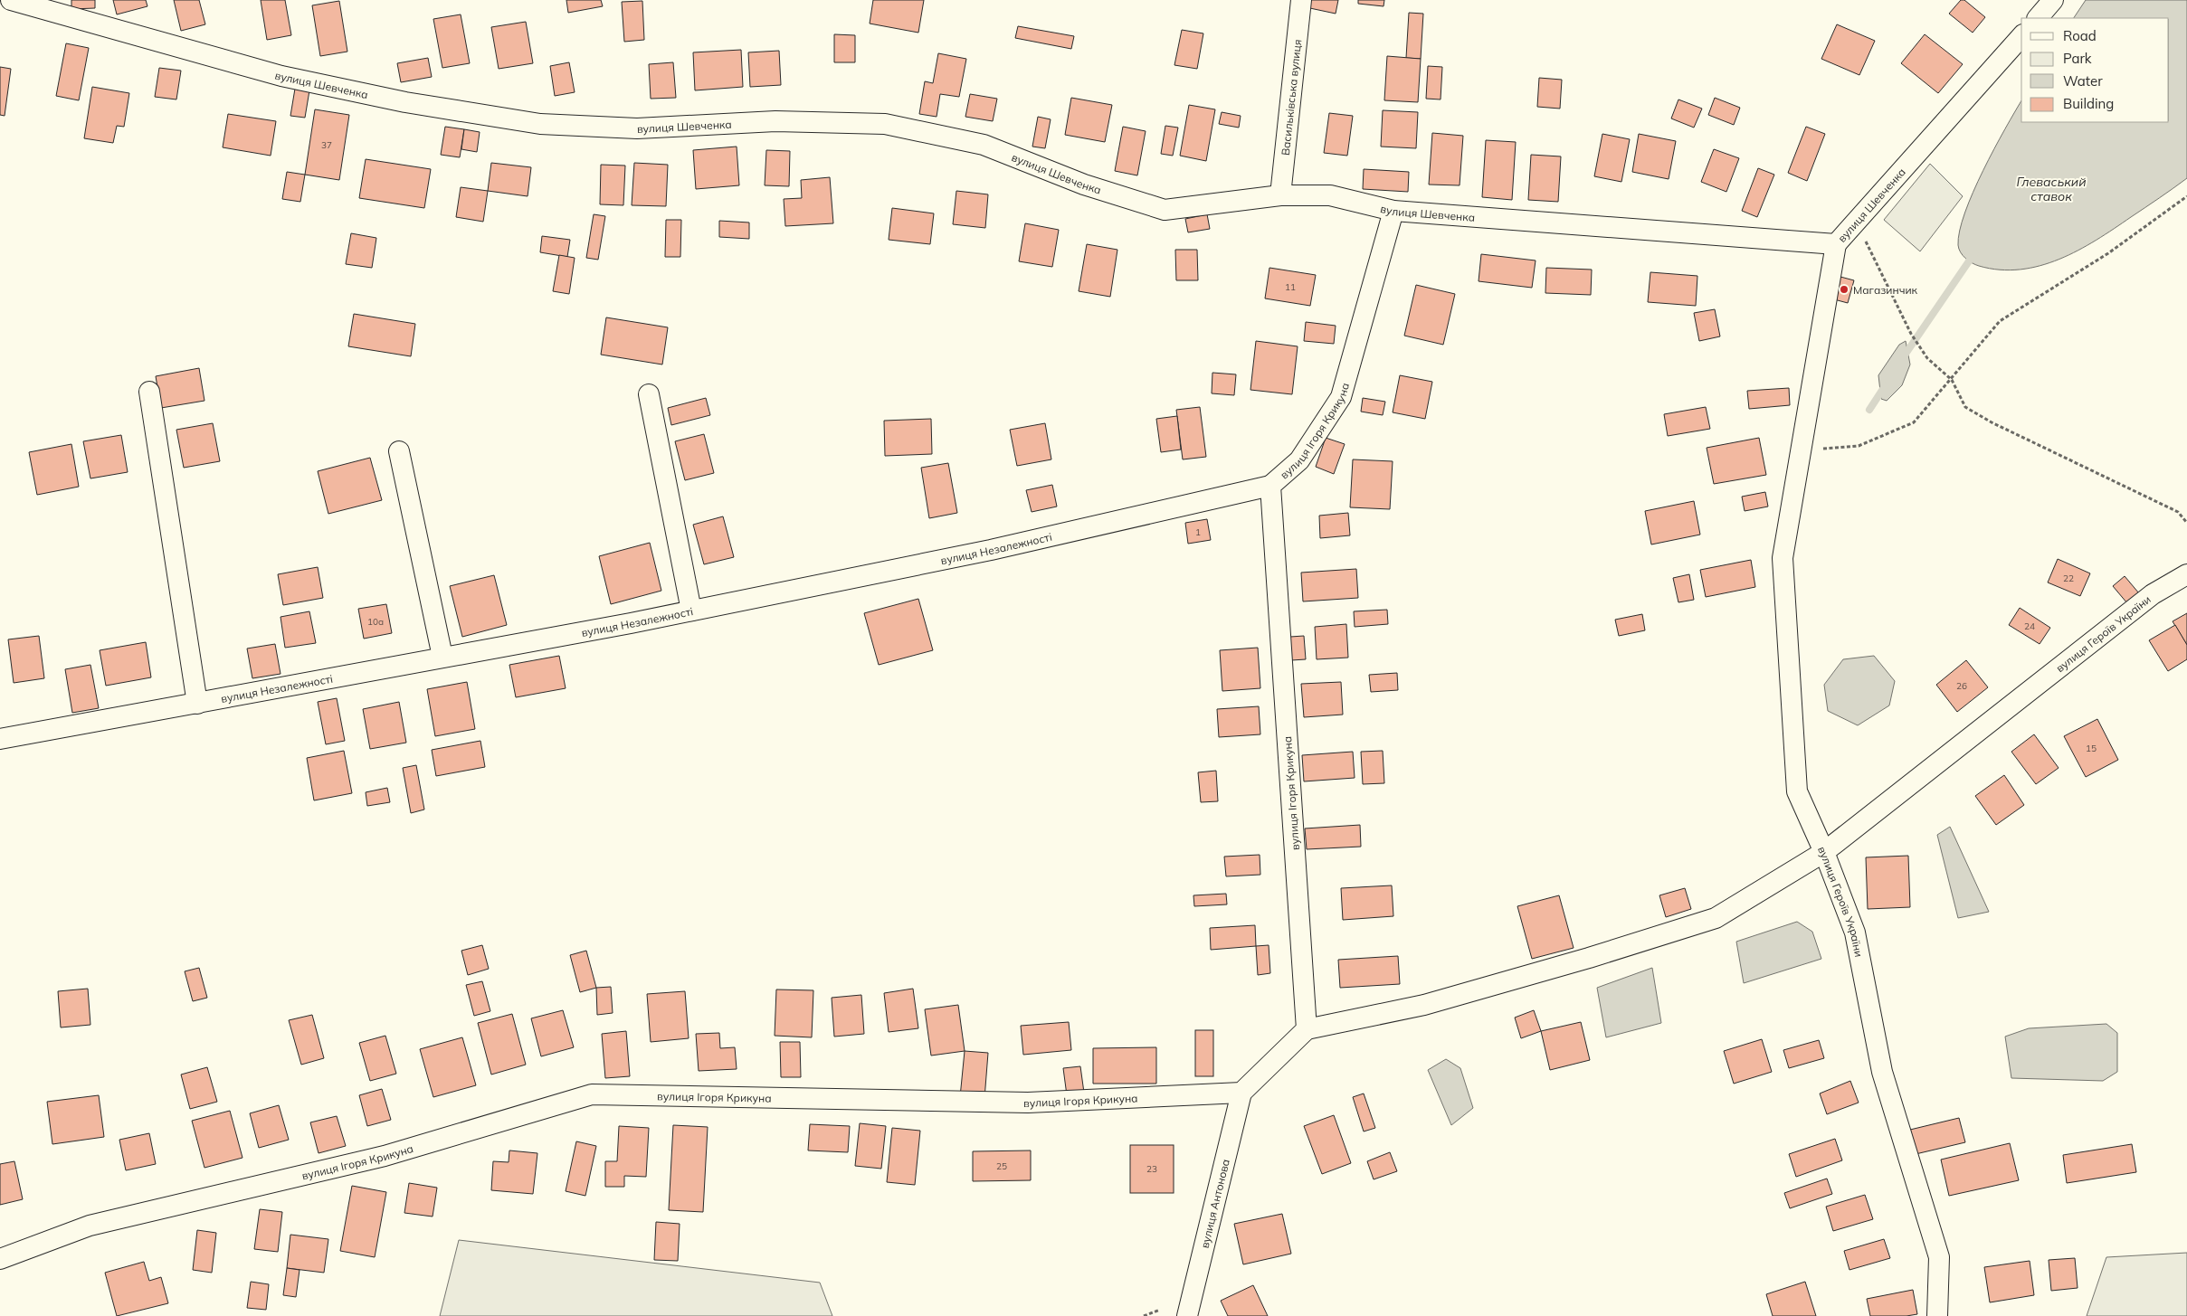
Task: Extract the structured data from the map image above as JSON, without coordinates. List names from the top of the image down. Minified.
{"streets":{"street":["вулиця Шевченка","Васильківська вулиця","вулиця Ігоря Крикуна","вулиця Незалежності","вулиця Героїв України","вулиця Антонова"]},"crossings":[["вулиця Шевченка","Васильківська вулиця"],["вулиця Шевченка","вулиця Ігоря Крикуна"],["вулиця Ігоря Крикуна","вулиця Незалежності"],["вулиця Ігоря Крикуна","вулиця Антонова"]],"water":["Глеваський ставок"],"places":["Магазинчик"],"house_numbers":["37","11","1","22","10а","24","26","15","25","23"],"legend":["Road","Park","Water","Building"]}
